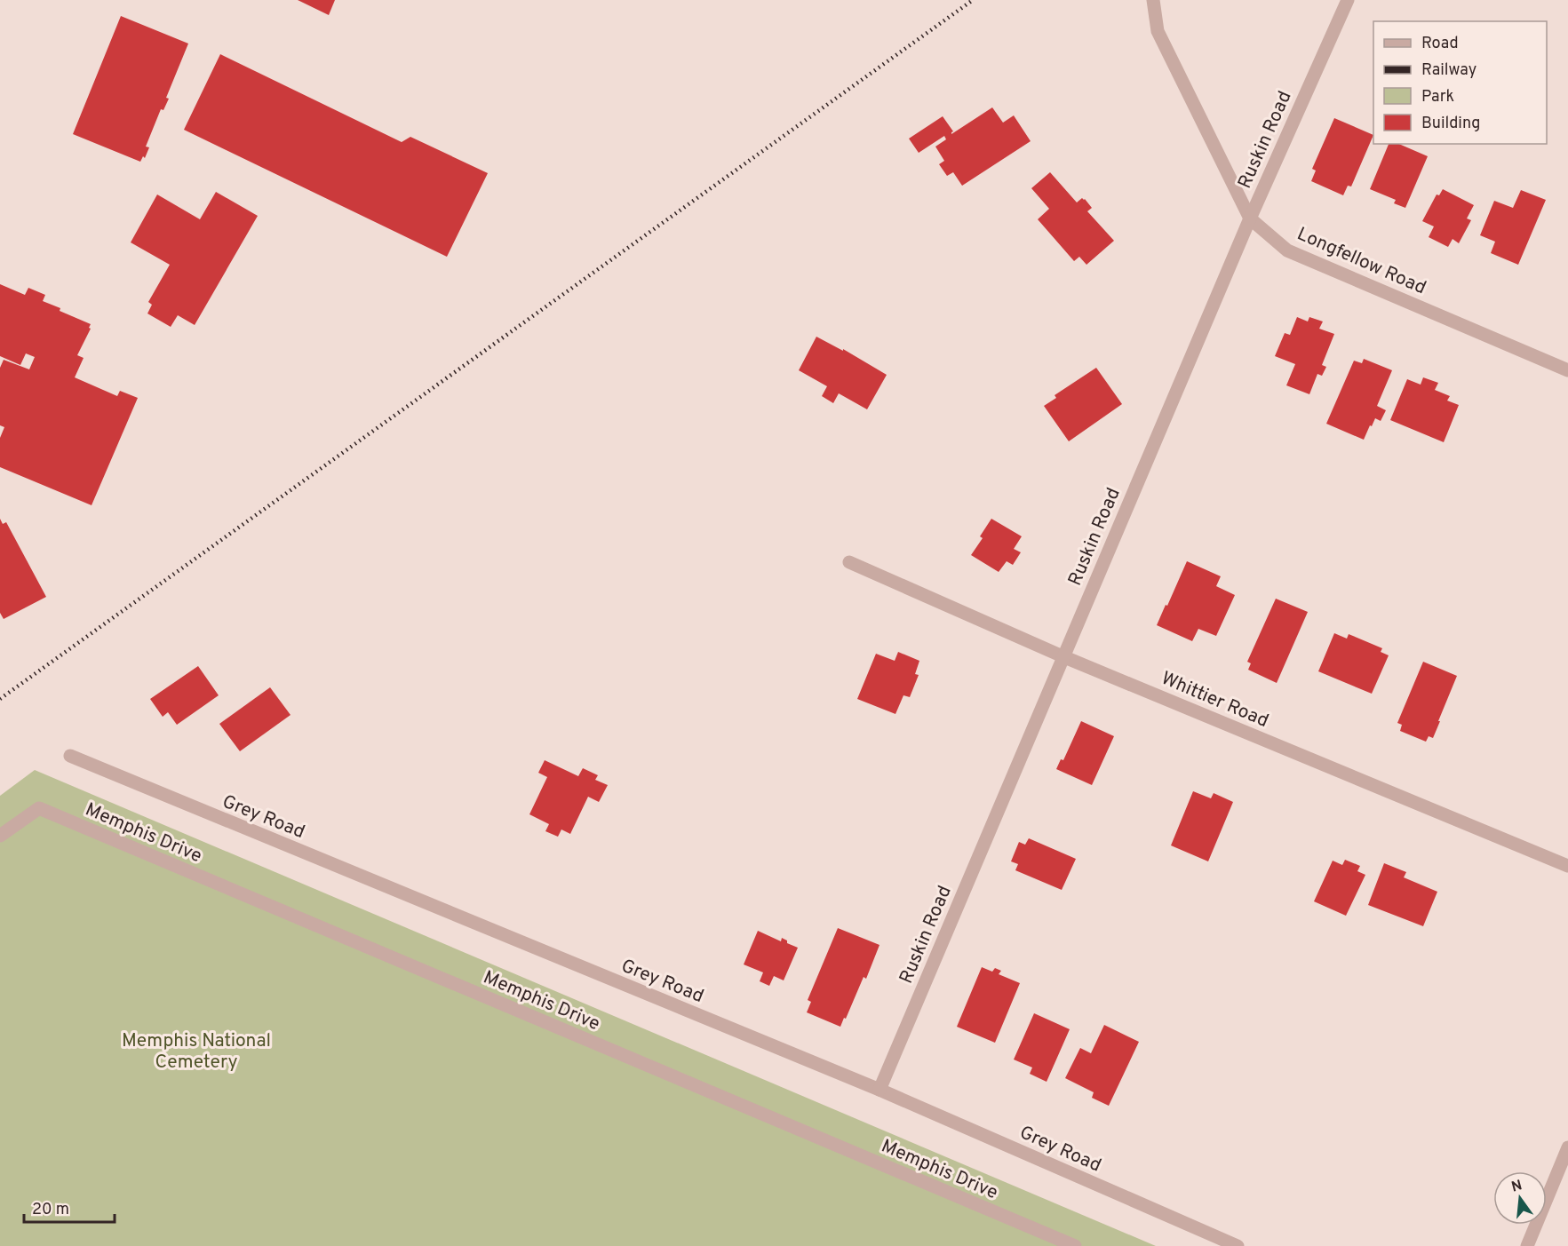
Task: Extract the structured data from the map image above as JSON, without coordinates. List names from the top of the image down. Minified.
{"streets":{"street":["Ruskin Road","Longfellow Road","Whittier Road","Grey Road","Memphis Drive"]},"crossings":[["Ruskin Road","Longfellow Road"],["Ruskin Road","Whittier Road"],["Ruskin Road","Grey Road"]],"parks":["Memphis National Cemetery"],"legend":["Road","Railway","Park","Building"],"scale_bar":"20 m","north":"top"}
